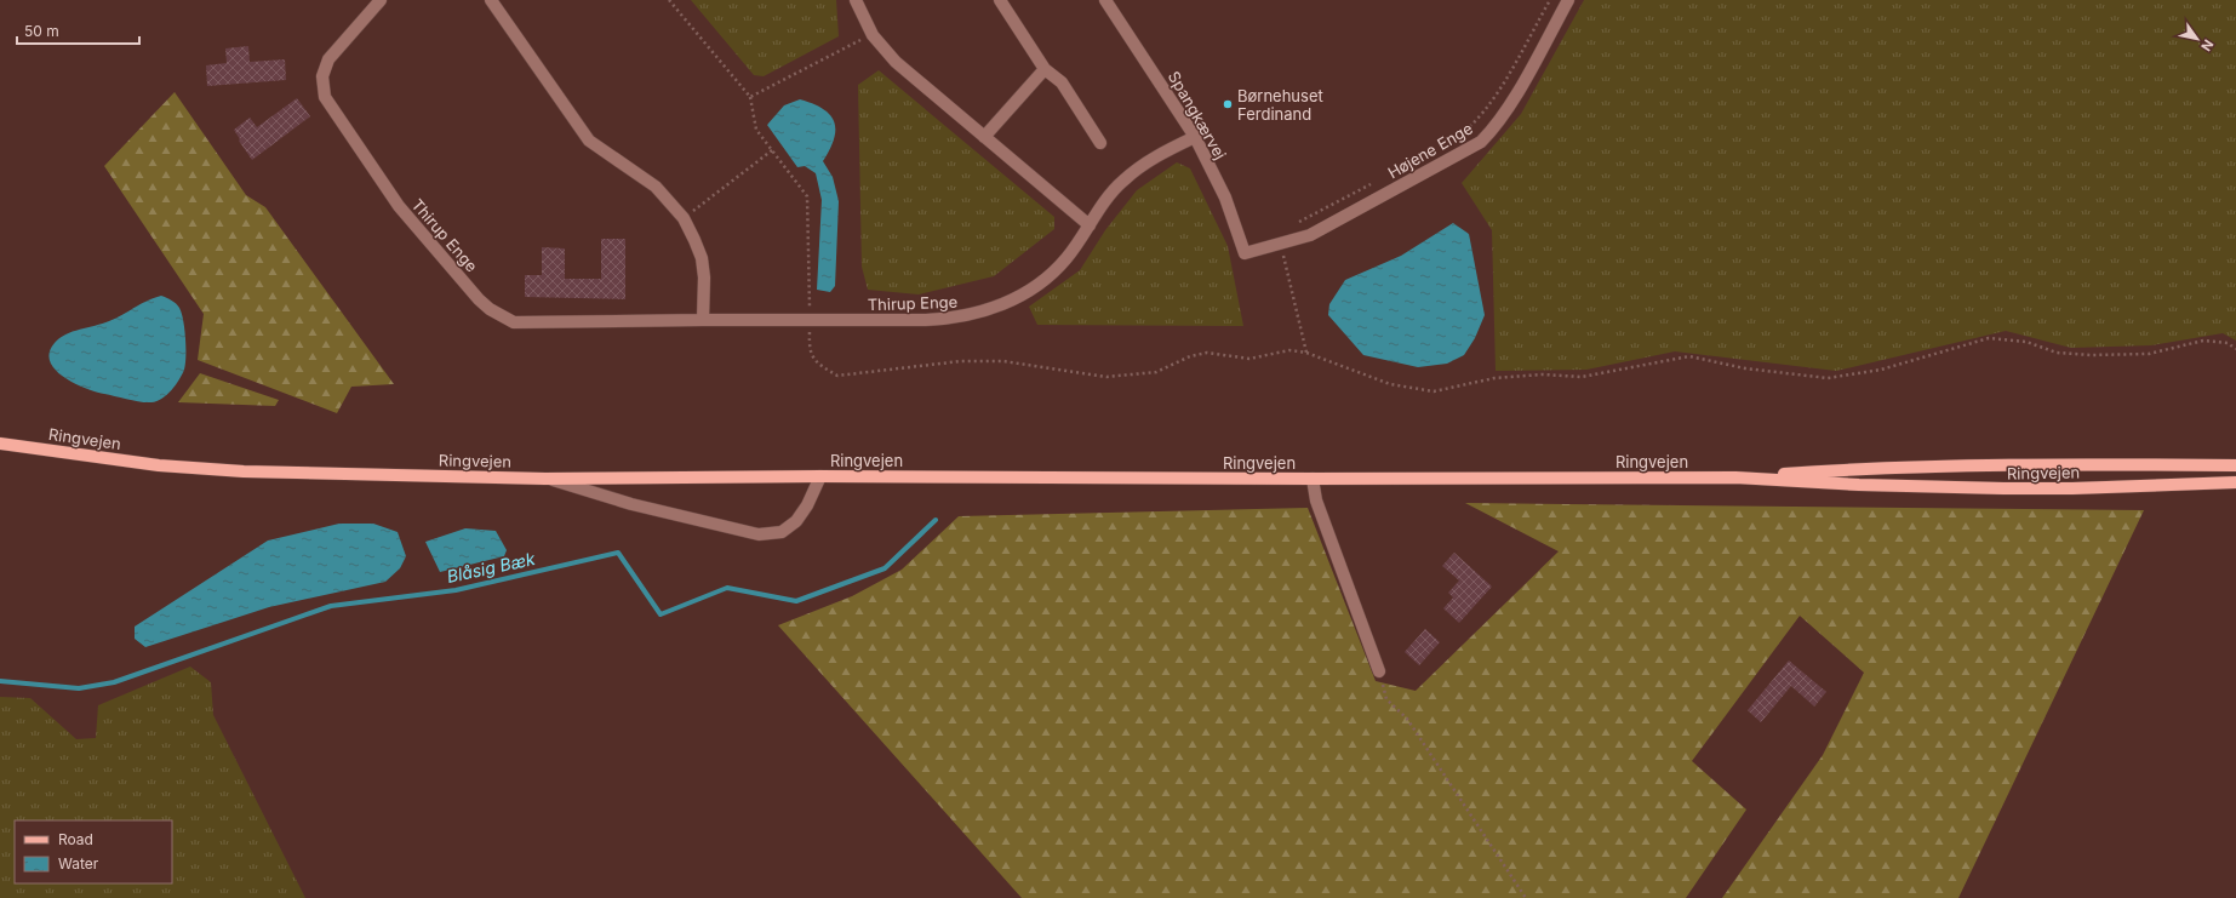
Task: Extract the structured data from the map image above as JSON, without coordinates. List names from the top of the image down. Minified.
{"streets":{"main road":["Ringvejen"],"street":["Spangkærvej","Højene Enge","Thirup Enge"]},"crossings":[["Spangkærvej","Højene Enge"],["Spangkærvej","Thirup Enge"]],"water":["Blåsig Bæk"],"places":["Børnehuset Ferdinand"],"legend":["Road","Water"],"scale_bar":"50 m","north":"bottom right"}
